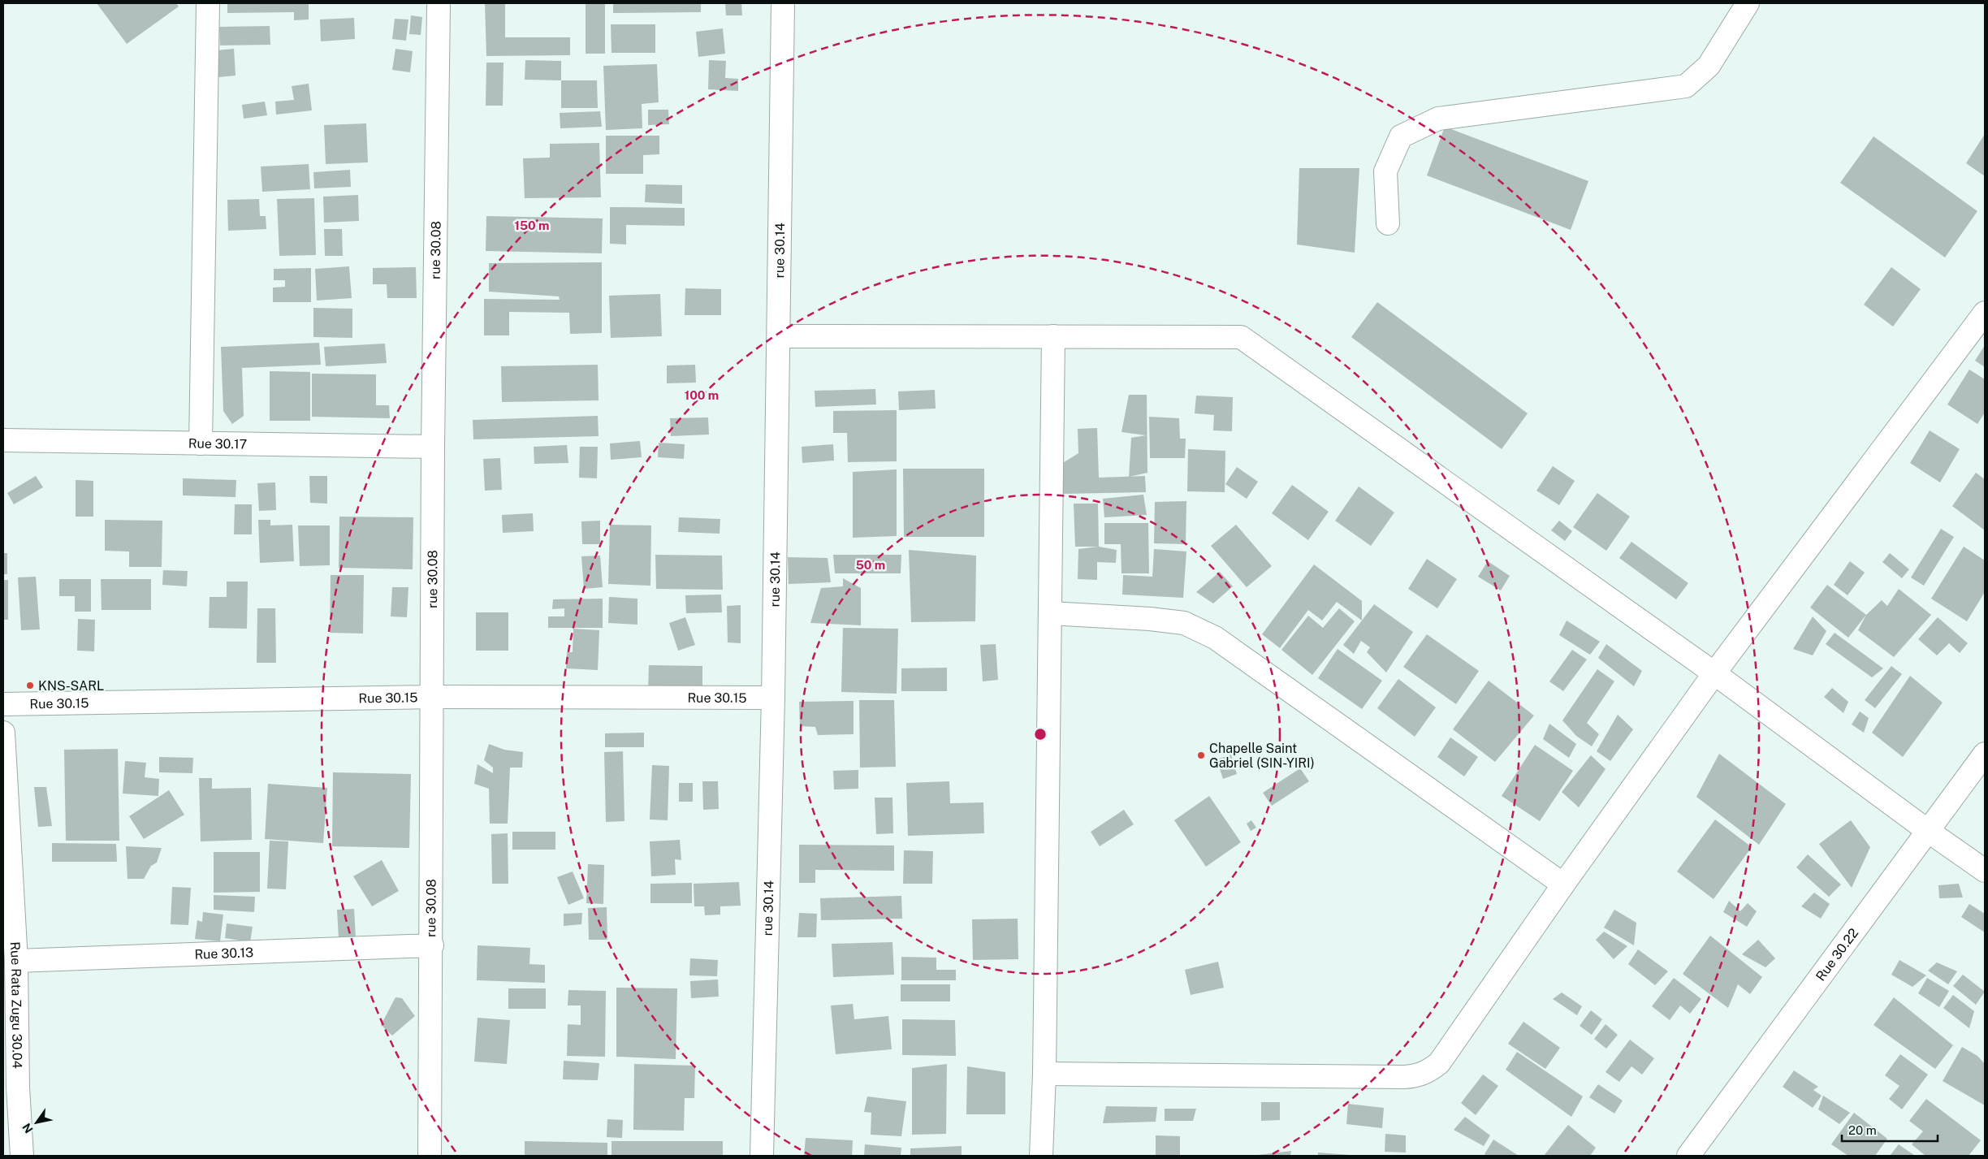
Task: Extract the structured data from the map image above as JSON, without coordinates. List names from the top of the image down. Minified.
{"streets":{"street":["rue 30.08","rue 30.14","Rue 30.17","Rue 30.15","Rue 30.13","Rue 30.22","Rue Rata Zugu 30.04"]},"crossings":[["rue 30.08","Rue 30.17"],["rue 30.08","Rue 30.15"],["rue 30.08","Rue 30.13"],["rue 30.14","Rue 30.15"],["Rue 30.13","Rue Rata Zugu 30.04"]],"places":["KNS-SARL","Chapelle Saint Gabriel (SIN-YIRI)"],"scale_bar":"20 m","north":"bottom left","rings":["150 m","100 m","50 m"]}
